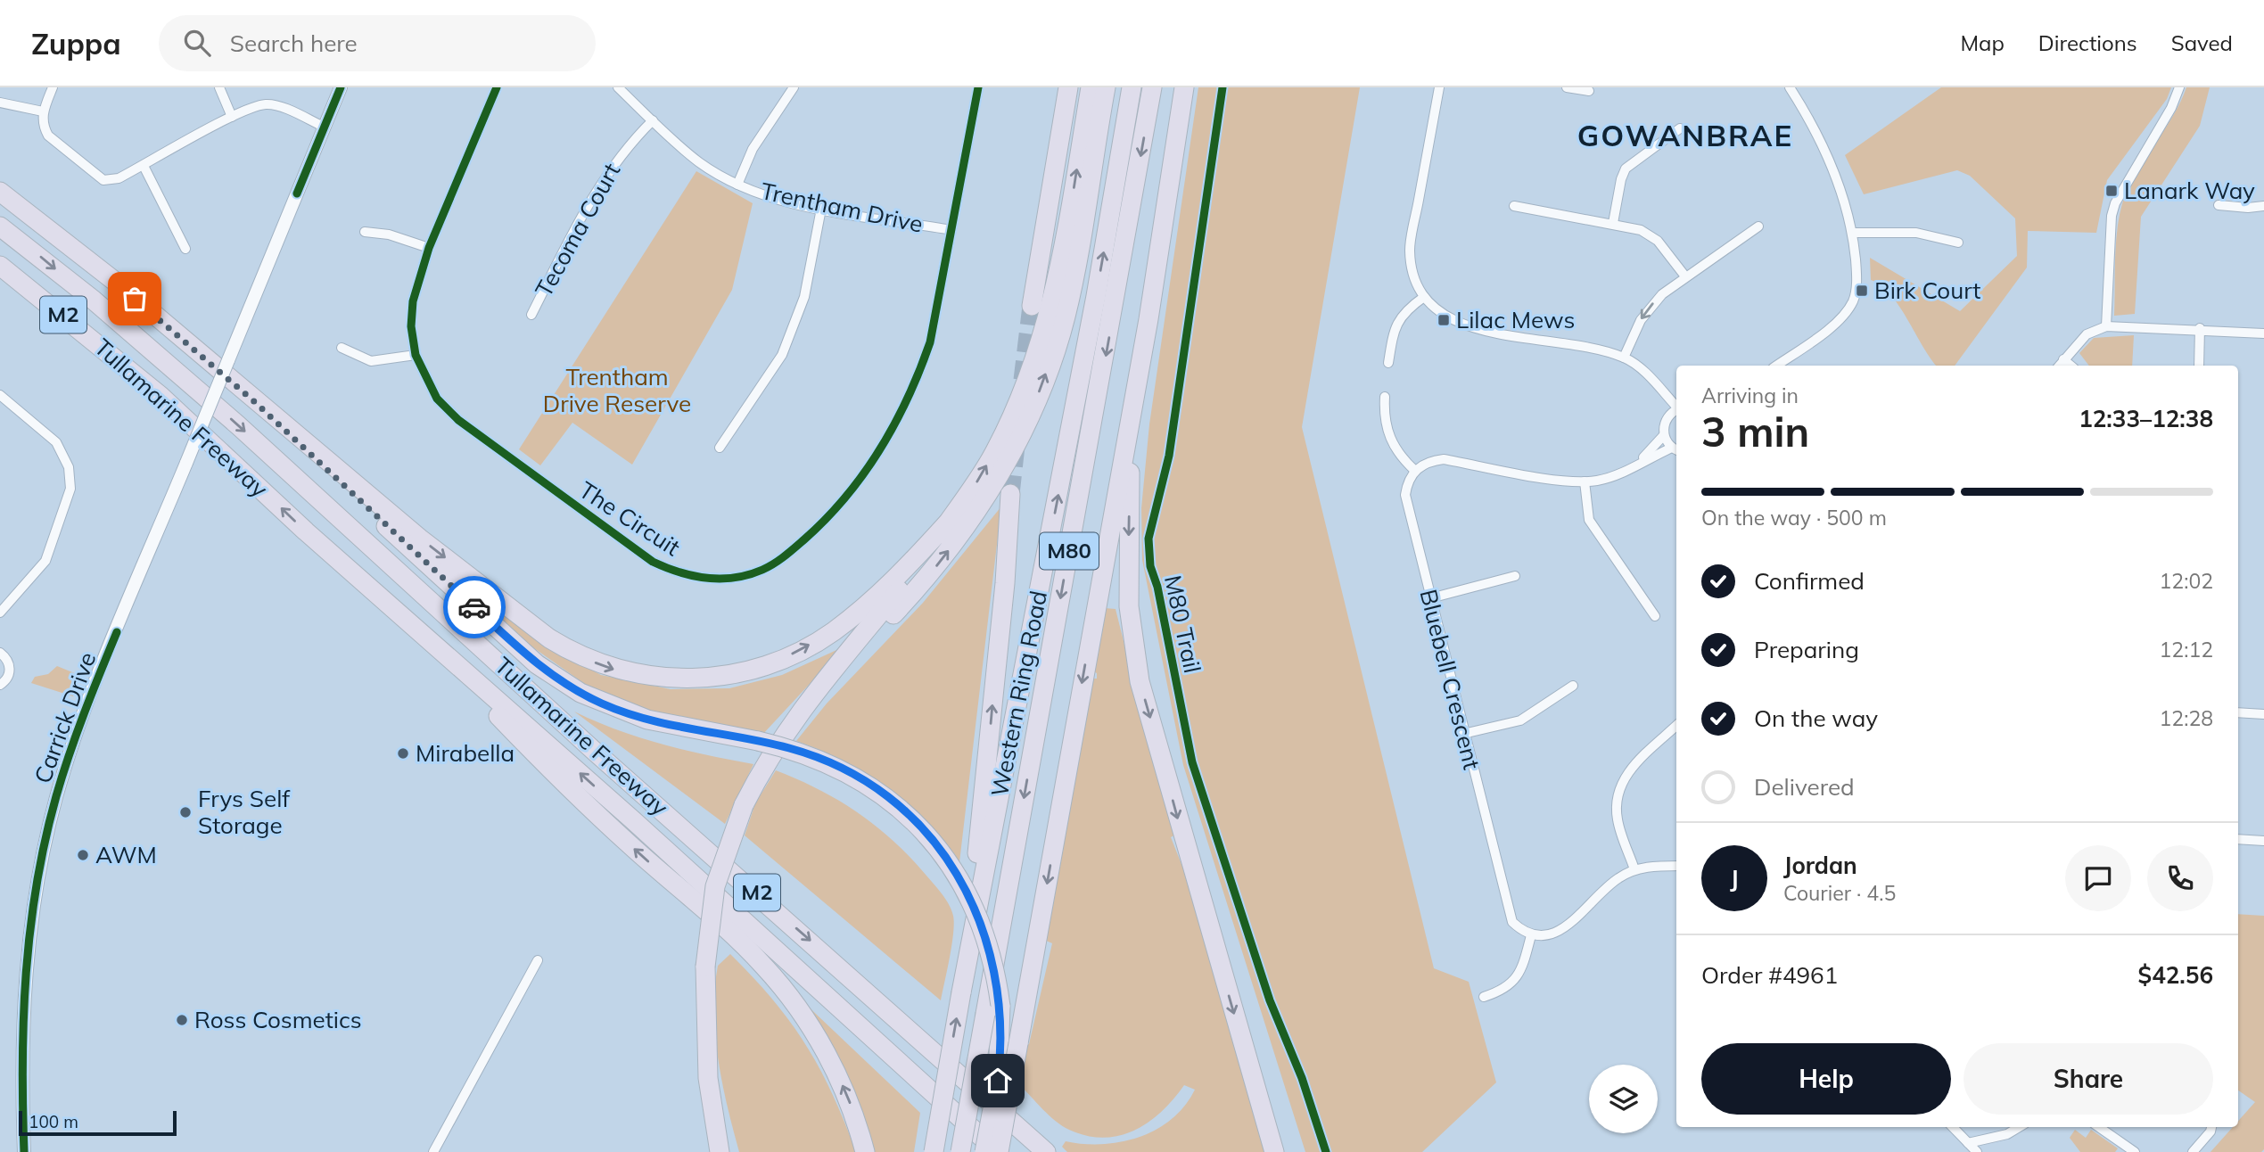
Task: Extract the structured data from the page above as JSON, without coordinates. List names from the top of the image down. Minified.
{"streets":{"highway":["M2","Tullamarine Freeway","M80","Western Ring Road"],"street":["Trentham Drive","Tecoma Court","The Circuit","Bluebell Crescent","Carrick Drive"],"cycle path":["M80 Trail"]},"crossings":[["Trentham Drive","Tecoma Court"],["Trentham Drive","The Circuit"]],"districts":["GOWANBRAE"],"parks":["Trentham Drive Reserve"],"places":{"transit":["Lanark Way","Birk Court","Lilac Mews"],"other":["Mirabella","Frys Self Storage","AWM","Ross Cosmetics"]},"scale_bar":"100 m","page":{"header":"Zuppa","search":"Search here","nav":["Map","Directions","Saved"],"heading":["3 min","Arriving in","12:33–12:38"],"panel":["Jordan","Courier · 4.5","Order #4961","$42.56"],"bar":"On the way · 500 m","list":[["Confirmed","12:02"],["Preparing","12:12"],["On the way","12:28"],"Delivered"],"round":"J","buttons":["Help","Share"],"scale":"100 m"}}
